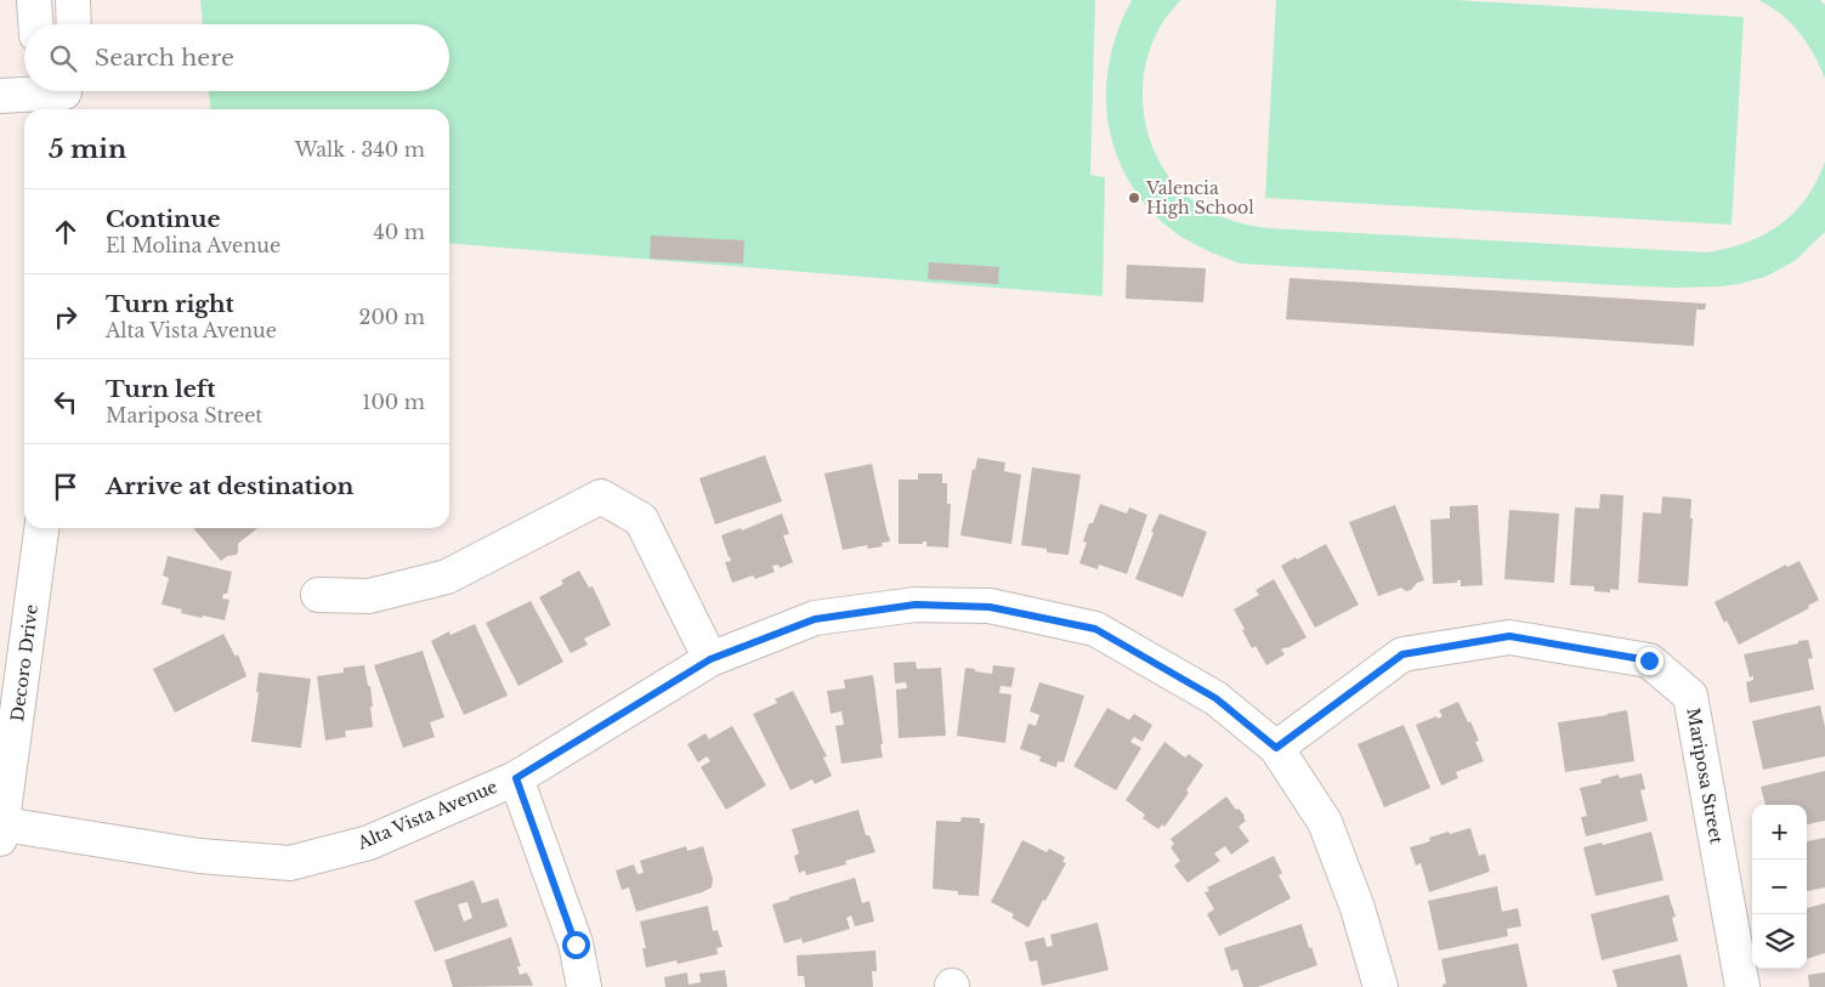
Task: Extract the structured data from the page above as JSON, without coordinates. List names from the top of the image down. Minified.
{"streets":{"street":["Decoro Drive","Mariposa Street","Alta Vista Avenue"]},"crossings":[["Decoro Drive","Alta Vista Avenue"],["Mariposa Street","Alta Vista Avenue"]],"places":["Valencia High School"],"page":{"search":"Search here","heading":["5 min","Walk · 340 m"],"list":[["Continue","El Molina Avenue","40 m"],["Turn right","Alta Vista Avenue","200 m"],["Turn left","Mariposa Street","100 m"],"Arrive at destination"],"map_buttons":["+","−"]}}
